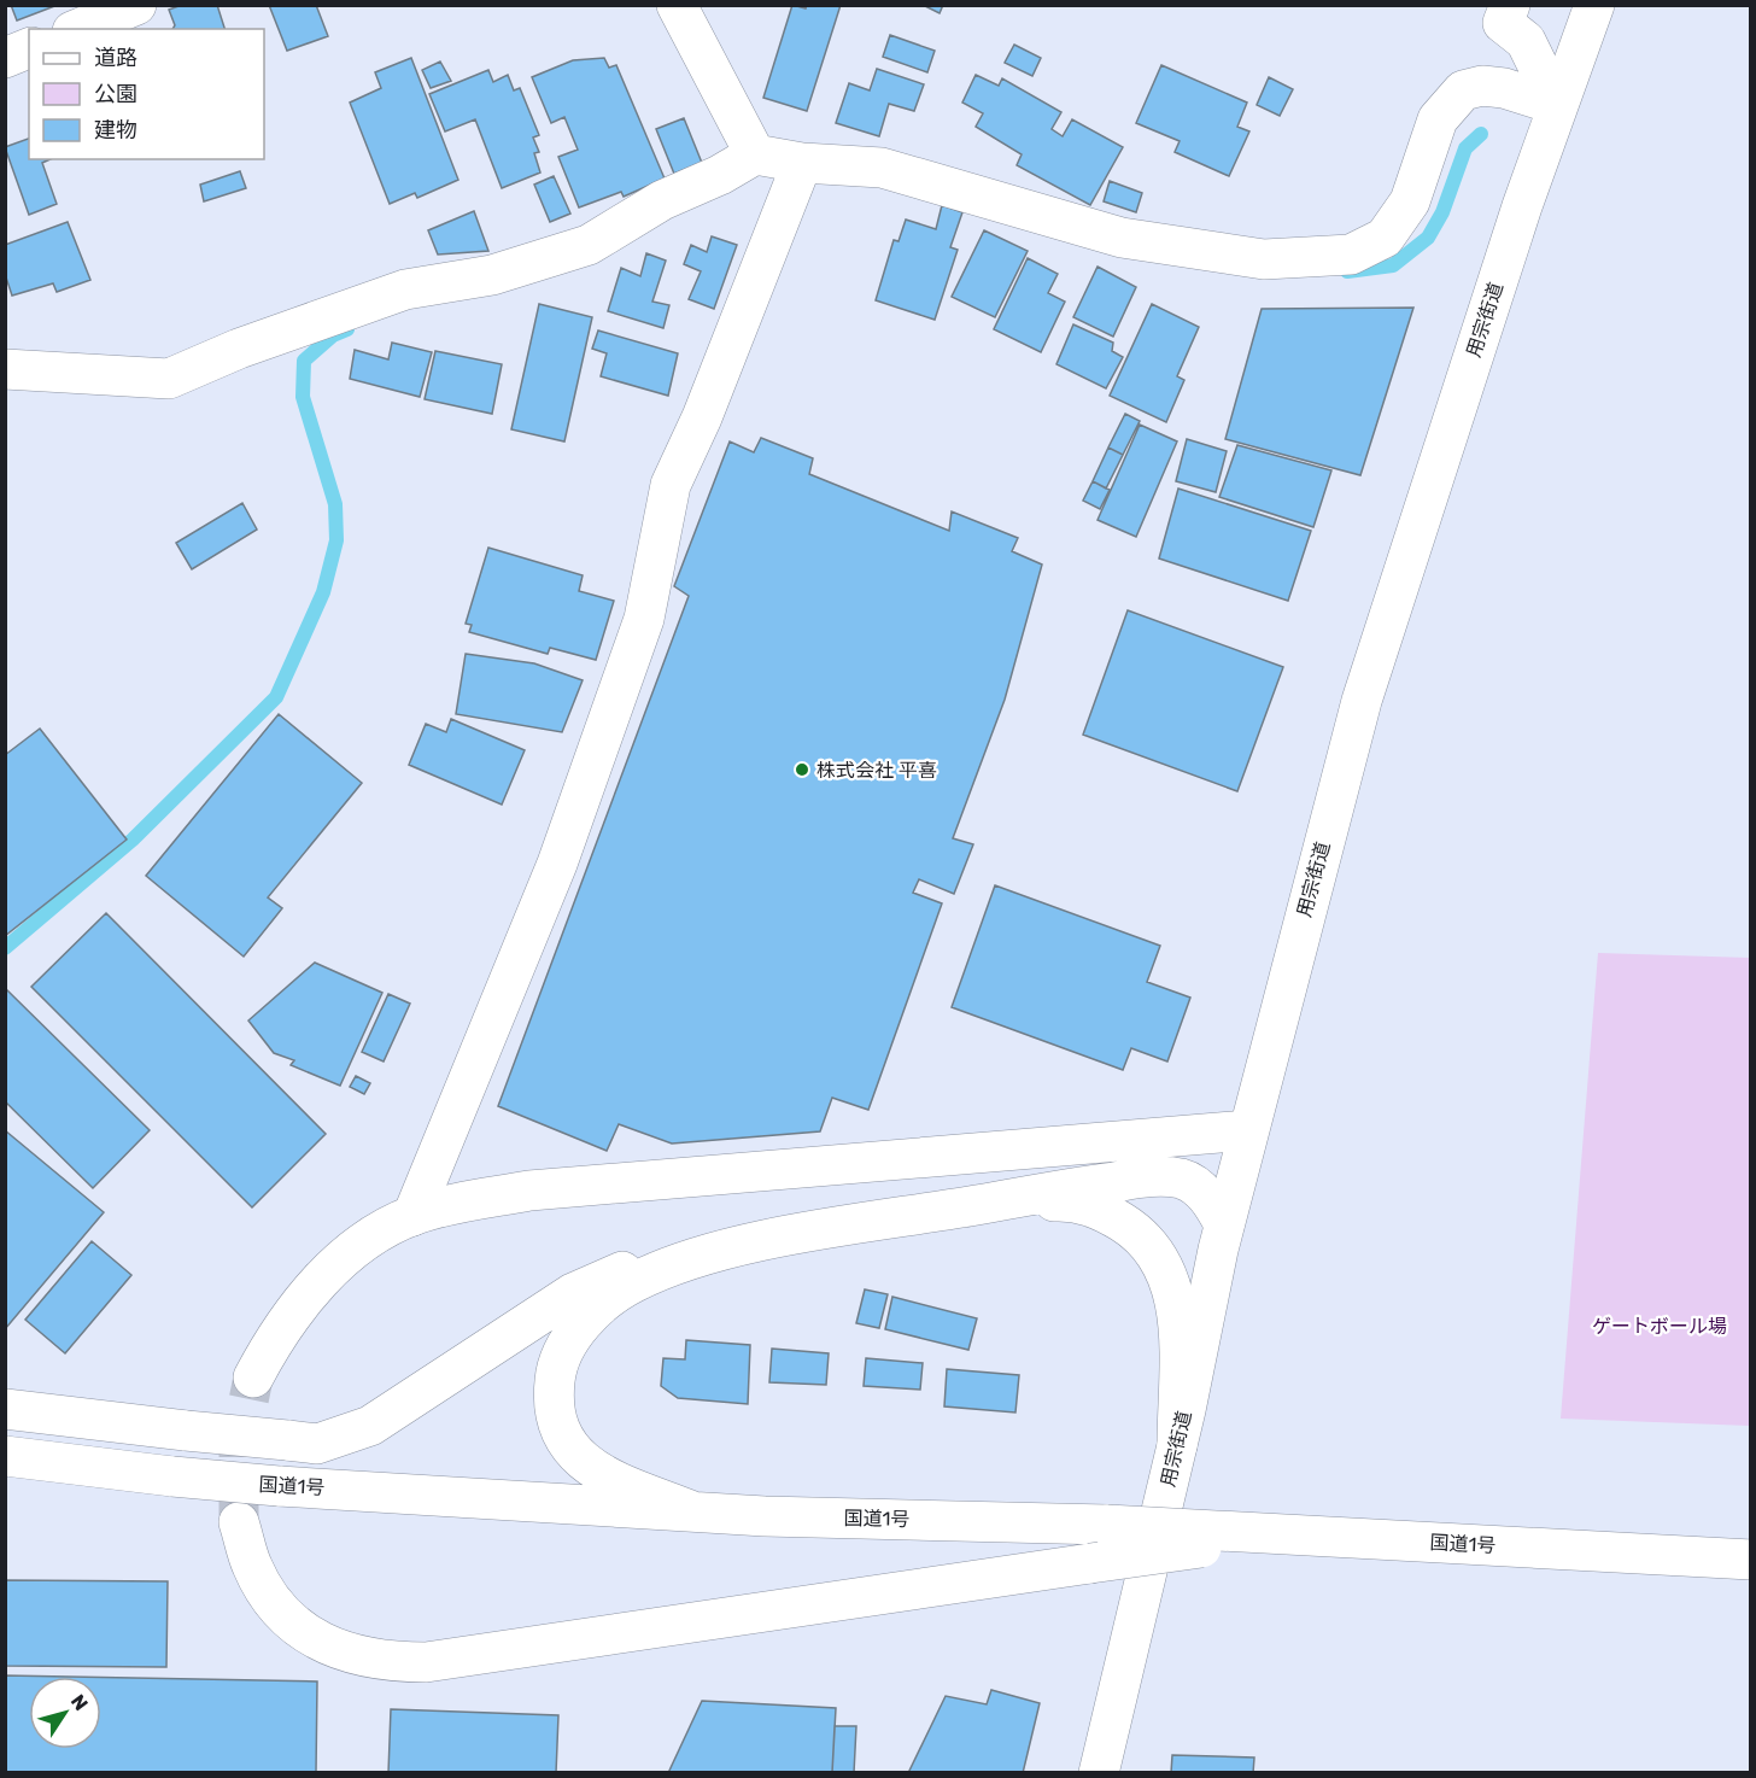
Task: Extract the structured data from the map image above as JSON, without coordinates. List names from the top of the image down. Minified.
{"streets":{"main road":["用宗街道","国道1号"]},"parks":["ゲートボール場"],"places":["株式会社 平喜"],"legend":["道路","公園","建物"],"north":"top right"}
